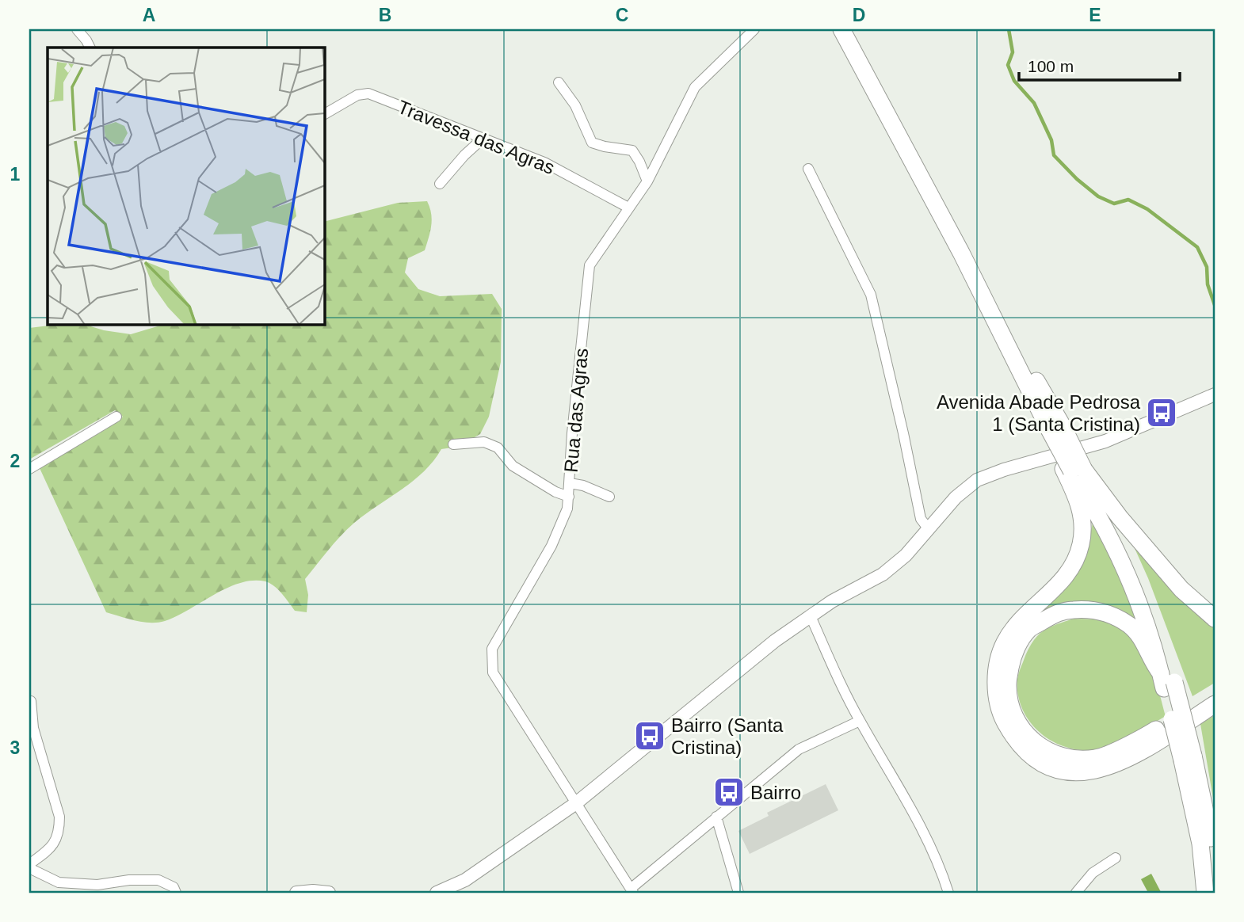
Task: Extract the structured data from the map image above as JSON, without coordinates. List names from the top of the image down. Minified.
{"streets":{"street":["Travessa das Agras","Rua das Agras"]},"crossings":[["Travessa das Agras","Rua das Agras"]],"places":{"bus stop":["Avenida Abade Pedrosa 1 (Santa Cristina)","Bairro (Santa Cristina)","Bairro"]},"scale_bar":"100 m","grid":{"columns":["A","B","C","D","E"],"rows":["1","2","3"]}}
